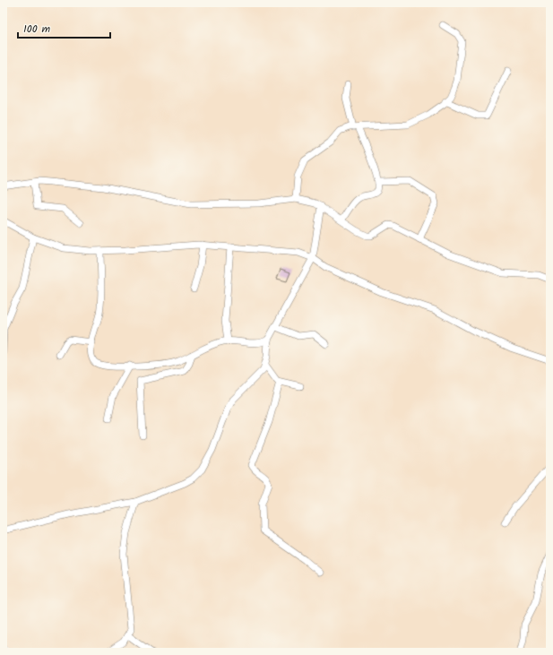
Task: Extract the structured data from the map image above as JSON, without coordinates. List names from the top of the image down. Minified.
{"scale_bar":"100 m"}
